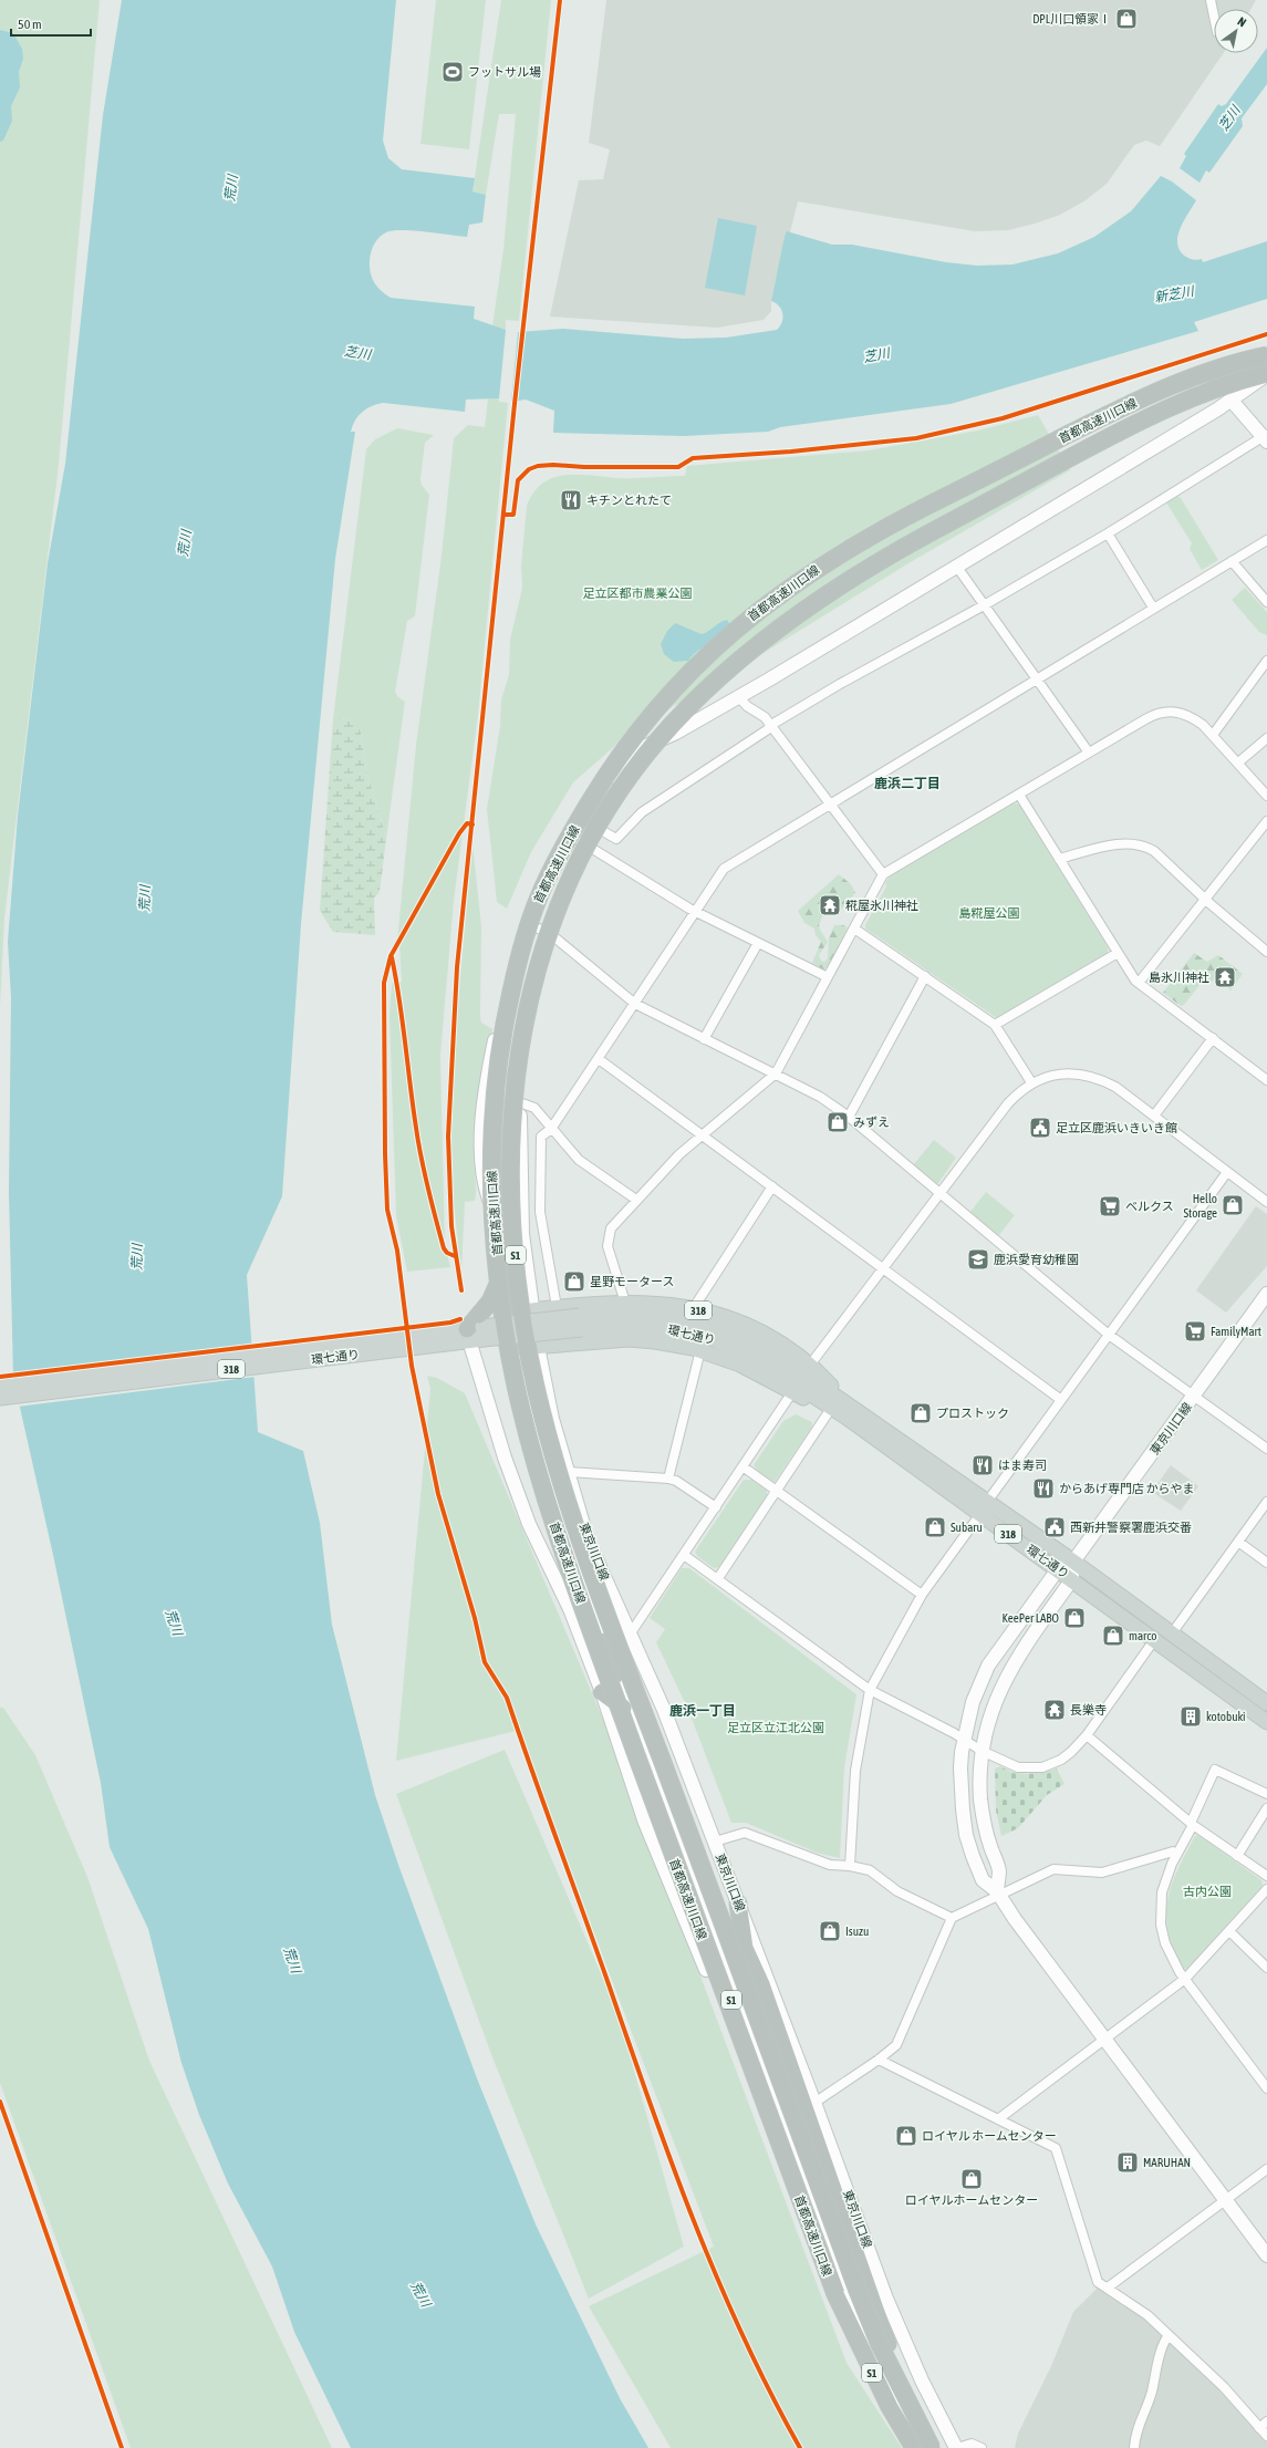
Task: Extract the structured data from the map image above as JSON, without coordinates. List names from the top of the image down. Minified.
{"streets":{"highway":["首都高速川口線","S1"],"main road":["318","環七通り"],"street":["東京川口線"]},"crossings":[["首都高速川口線","S1"],["S1","東京川口線"],["318","環七通り"],["318","東京川口線"],["環七通り","東京川口線"]],"districts":["鹿浜二丁目","鹿浜一丁目"],"water":["芝川","荒川","新芝川"],"parks":["足立区都市農業公園","島糀屋公園","足立区立江北公園","古内公園"],"places":{"shop":["DPL川口領家Ⅰ","みずえ","Hello Storage","星野モータース","プロストック","Subaru","KeePer LABO","marco","Isuzu","ロイヤル ホームセンター","ロイヤルホームセンター"],"sports":["フットサル場"],"restaurant":["キチンとれたて","はま寿司","からあげ専門店 からやま"],"temple":["糀屋氷川神社","島氷川神社","長樂寺"],"public building":["足立区鹿浜いきいき館","西新井警察署鹿浜交番"],"supermarket":["ベルクス","FamilyMart"],"school or university":["鹿浜愛育幼稚園"],"building":["kotobuki","MARUHAN"]},"scale_bar":"50 m","north":"top right"}
